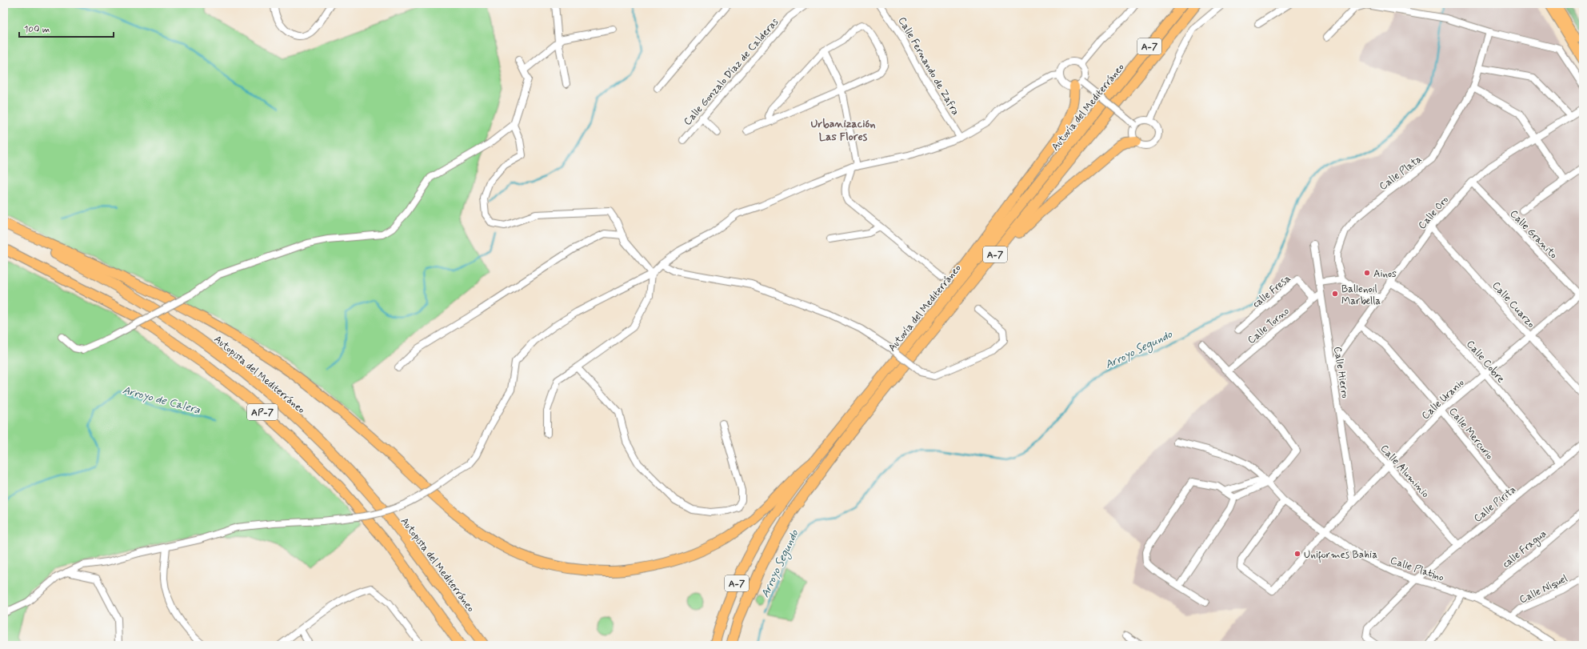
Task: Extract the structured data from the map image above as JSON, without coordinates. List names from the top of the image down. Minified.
{"streets":{"highway":["A-7","Autovía del Mediterráneo","Autopista del Mediterráneo","AP-7"],"street":["Calle Fernando de Zafra","Calle Gonzalo Díaz de Calderas","Calle Plata","Calle Oro","Calle Granito","calle Fresa","Calle Cuarzo","Calle Torno","Calle Cobre","Calle Hierro","Calle Uranio","Calle Mercurio","Calle Aluminio","Calle Pirita","calle Fragua","Calle Platino","Calle Níquel"]},"crossings":[["Calle Oro","Calle Granito"],["Calle Oro","Calle Cuarzo"],["Calle Oro","Calle Cobre"],["Calle Oro","Calle Hierro"],["Calle Oro","Calle Mercurio"],["Calle Granito","Calle Uranio"],["calle Fresa","Calle Torno"],["Calle Cuarzo","Calle Uranio"],["Calle Torno","Calle Hierro"],["Calle Cobre","Calle Uranio"],["Calle Cobre","Calle Pirita"],["Calle Hierro","Calle Uranio"],["Calle Hierro","Calle Aluminio"],["Calle Uranio","Calle Mercurio"],["Calle Uranio","Calle Aluminio"],["Calle Uranio","Calle Platino"],["Calle Mercurio","Calle Pirita"],["Calle Aluminio","Calle Pirita"],["Calle Pirita","Calle Platino"],["calle Fragua","Calle Platino"],["Calle Platino","Calle Níquel"]],"districts":["Urbanización Las Flores"],"water":["Arroyo Segundo","Arroyo de Calera"],"places":["Ainos","Ballenoil Marbella","Uniformes Bahia"],"scale_bar":"100 m"}
